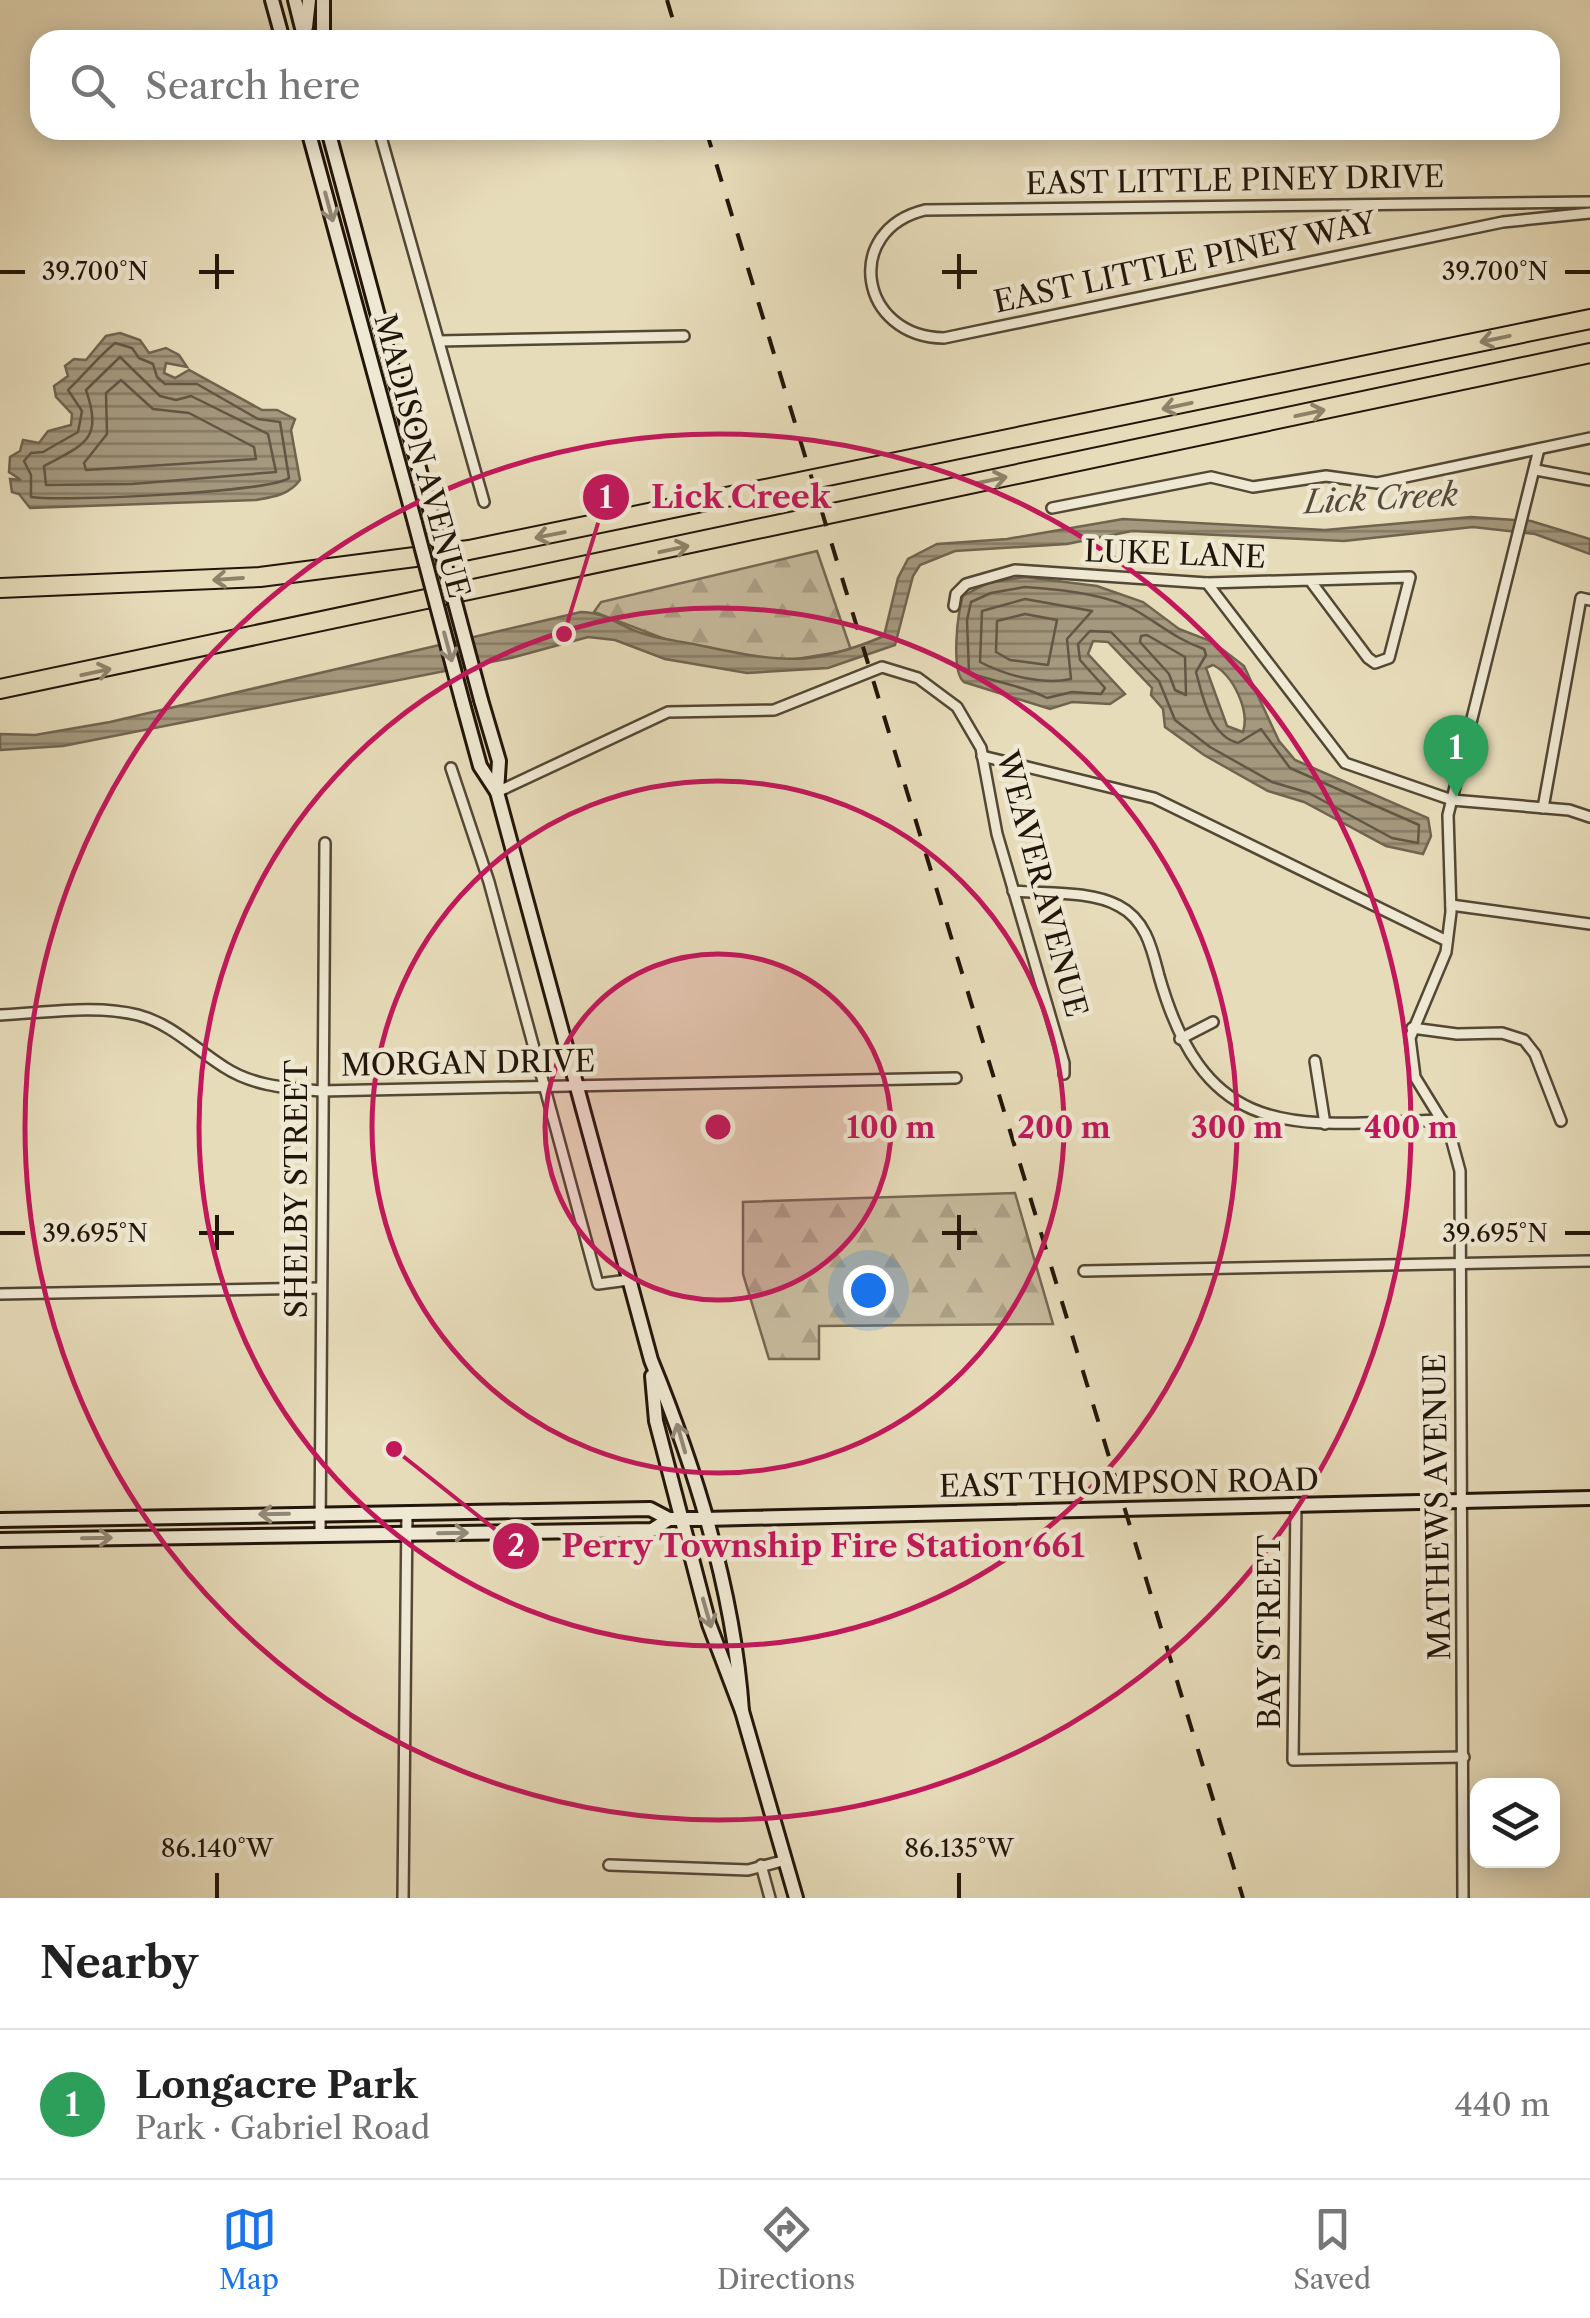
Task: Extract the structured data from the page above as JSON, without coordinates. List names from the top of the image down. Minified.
{"streets":{"main road":["MADISON AVENUE","EAST THOMPSON ROAD"],"street":["EAST LITTLE PINEY DRIVE","EAST LITTLE PINEY WAY","LUKE LANE","WEAVER AVENUE","MORGAN DRIVE","SHELBY STREET","MATHEWS AVENUE","BAY STREET"]},"crossings":[["EAST LITTLE PINEY DRIVE","EAST LITTLE PINEY WAY"],["MADISON AVENUE","WEAVER AVENUE"],["MADISON AVENUE","MORGAN DRIVE"],["MADISON AVENUE","EAST THOMPSON ROAD"],["MORGAN DRIVE","SHELBY STREET"],["SHELBY STREET","EAST THOMPSON ROAD"],["EAST THOMPSON ROAD","MATHEWS AVENUE"],["EAST THOMPSON ROAD","BAY STREET"],["MATHEWS AVENUE","BAY STREET"]],"water":["Lick Creek"],"places":["Lick Creek","Perry Township Fire Station 661"],"page":{"search":"Search here","pins":"1","heading":"Nearby","list":[{"mark":"1","name":"Longacre Park","note":"Park · Gabriel Road","value":"440 m"}],"nav":["Map","Directions","Saved"]},"coordinates":["39.700°N","39.695°N","86.140°W","86.135°W"],"rings":["100 m","200 m","300 m","400 m"]}
